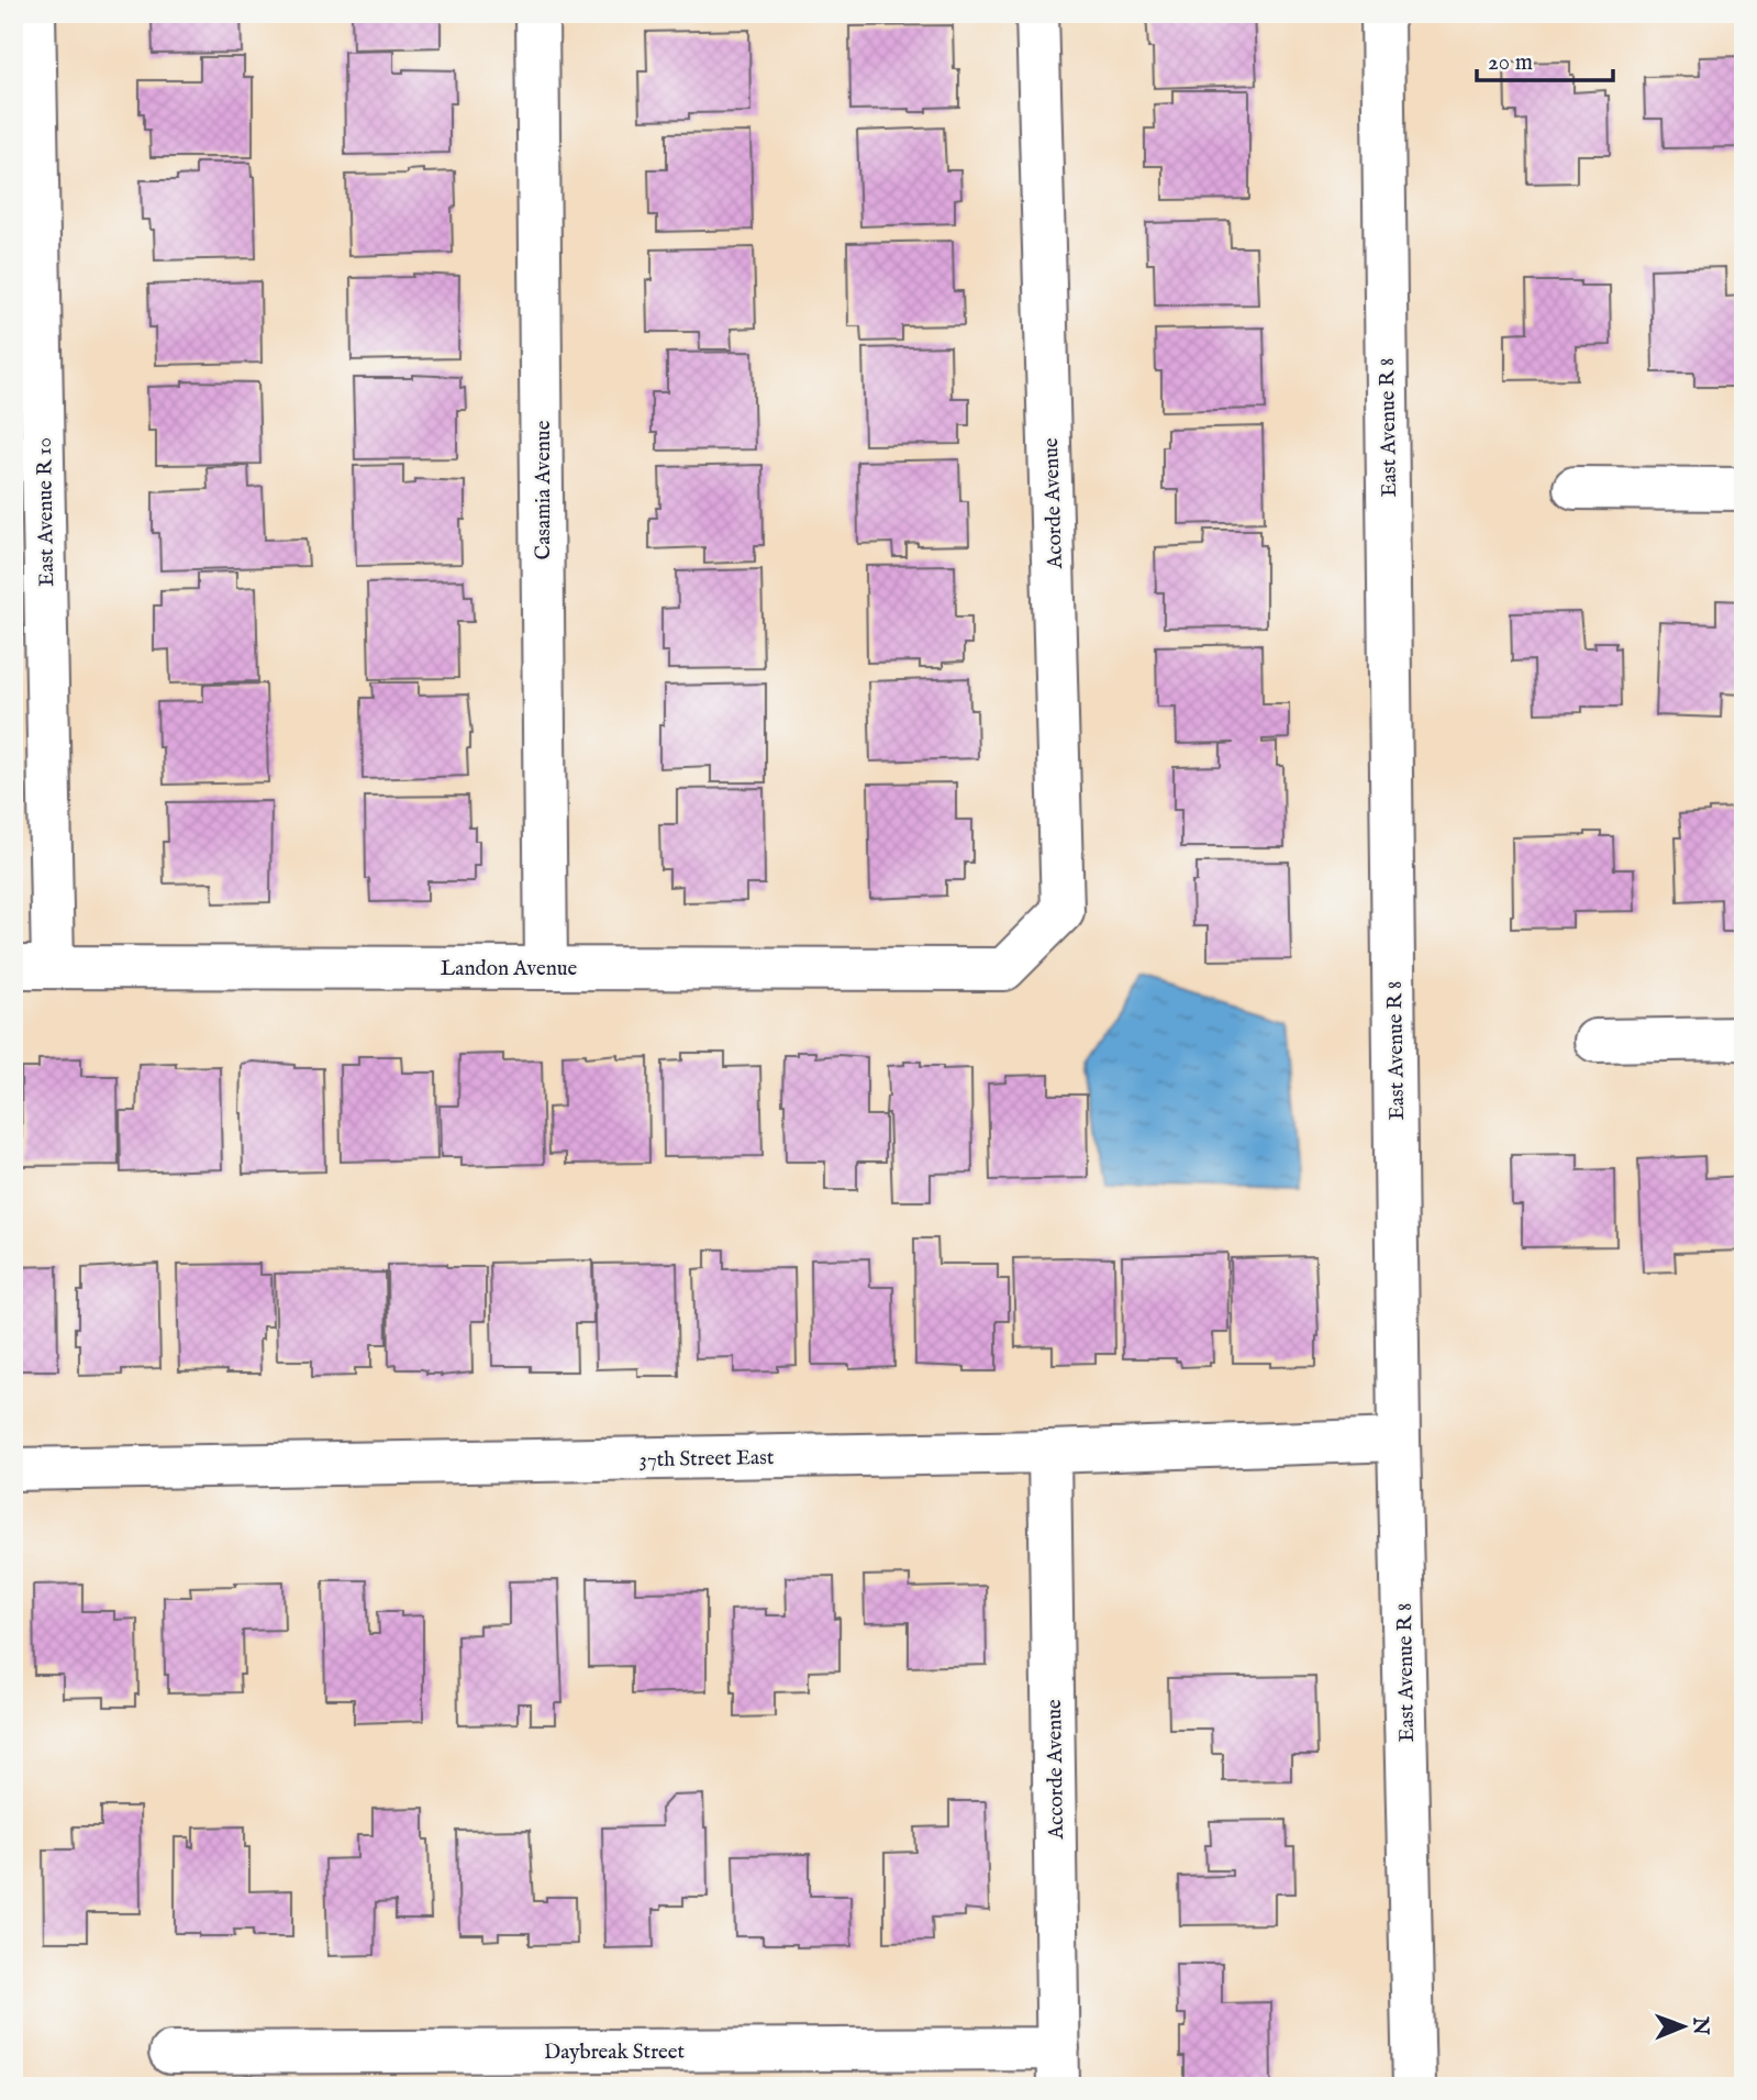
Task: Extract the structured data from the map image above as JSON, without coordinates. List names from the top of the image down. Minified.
{"streets":{"street":["East Avenue R 8","Casamia Avenue","Acorde Avenue","East Avenue R 10","Landon Avenue","37th Street East","Accorde Avenue","Daybreak Street"]},"crossings":[["East Avenue R 8","37th Street East"],["Casamia Avenue","Landon Avenue"],["Acorde Avenue","Landon Avenue"],["East Avenue R 10","Landon Avenue"],["37th Street East","Accorde Avenue"],["Accorde Avenue","Daybreak Street"]],"scale_bar":"20 m","north":"right"}
